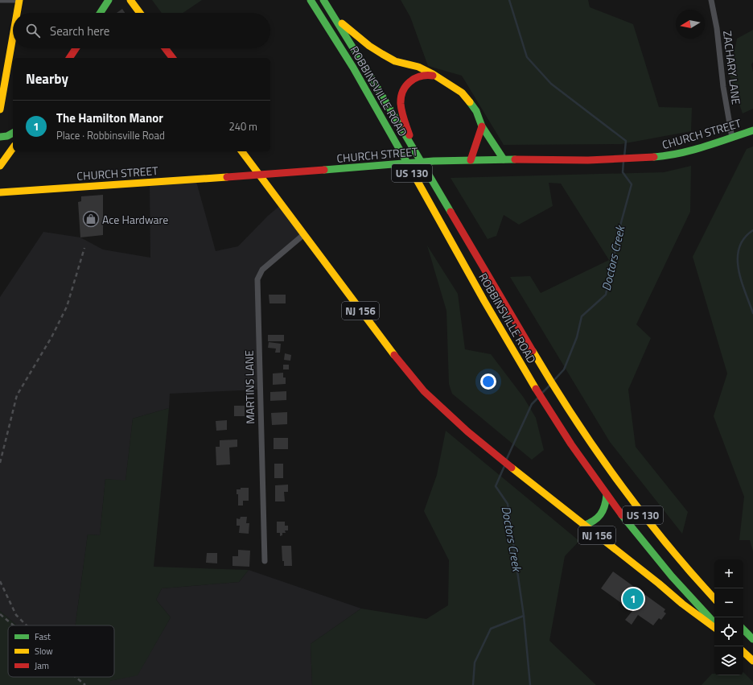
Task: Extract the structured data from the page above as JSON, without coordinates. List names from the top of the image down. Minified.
{"streets":{"main road":["ROBBINSVILLE ROAD","CHURCH STREET","US 130","NJ 156"],"street":["ZACHARY LANE","MARTINS LANE"]},"crossings":[["ZACHARY LANE","CHURCH STREET"],["CHURCH STREET","NJ 156"],["NJ 156","MARTINS LANE"]],"water":["Doctors Creek"],"places":{"shop":["Ace Hardware"]},"legend":["Fast","Slow","Jam"],"north":"left","page":{"search":"Search here","heading":"Nearby","list":[{"mark":"1","name":"The Hamilton Manor","note":"Place · Robbinsville Road","value":"240 m"}],"map_buttons":["+","−"],"pins":"1"}}
